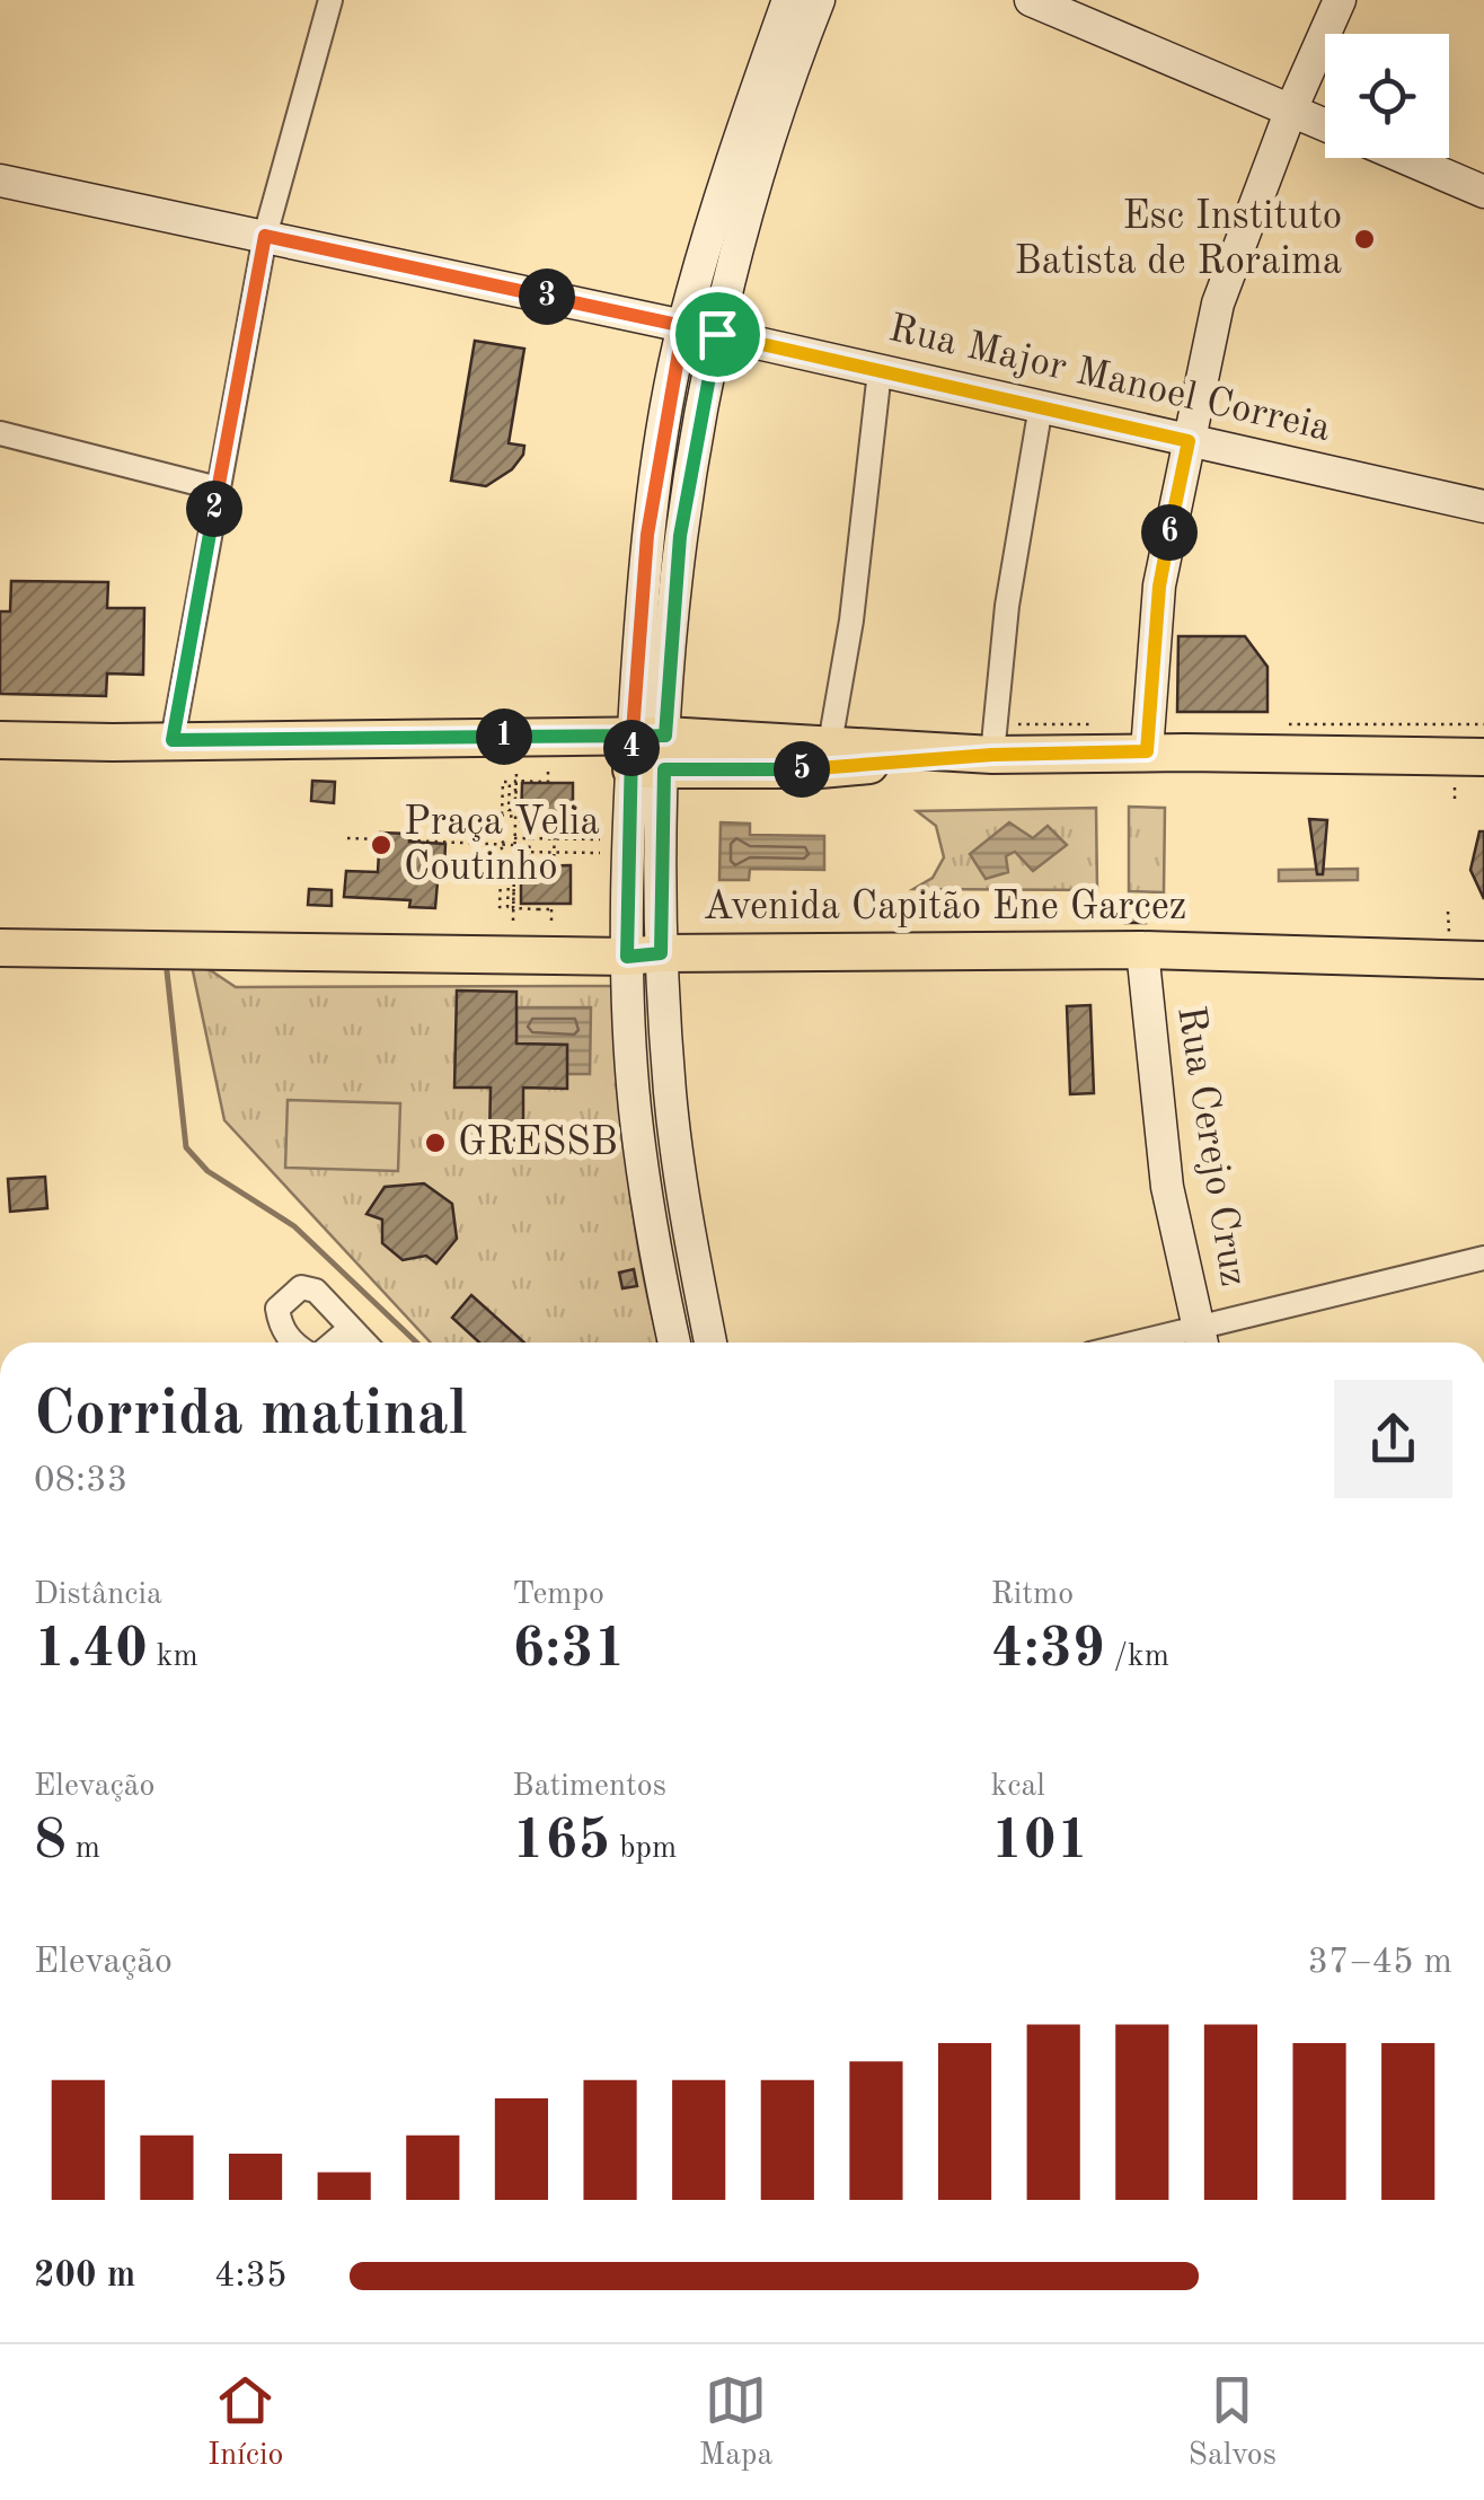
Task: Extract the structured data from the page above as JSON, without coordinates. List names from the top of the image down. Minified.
{"streets":{"main road":["Avenida Capitão Ene Garcez"],"street":["Rua Major Manoel Correia","Rua Cerejo Cruz"]},"crossings":[["Avenida Capitão Ene Garcez","Rua Cerejo Cruz"]],"places":["Esc Instituto Batista de Roraima","Praça Velia Coutinho","GRESSB"],"page":{"pins":["3","2","6","1","4","5"],"heading":["Corrida matinal","08:33"],"stats":[["Distância","1.40 km"],["Tempo","6:31"],["Ritmo","4:39 /km"],["Elevação","8 m"],["Batimentos","165 bpm"],["kcal","101"]],"chart":["Elevação","37–45 m"],"list":[{"name":"200 m","note":"4:35"}],"tabs":["Início","Mapa","Salvos"]}}
